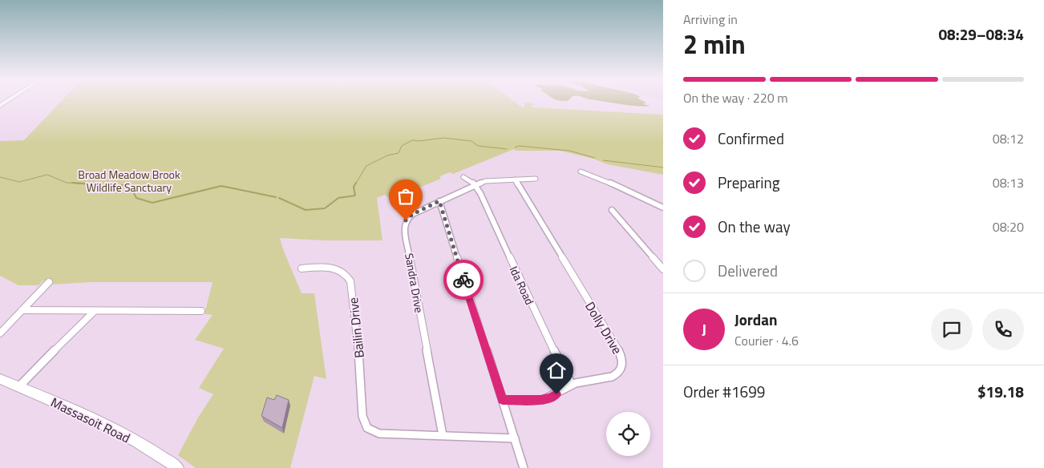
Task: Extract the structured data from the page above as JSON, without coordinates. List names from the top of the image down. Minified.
{"streets":{"main road":["Massasoit Road"],"street":["Sandra Drive","Ida Road","Bailin Drive","Dolly Drive"]},"crossings":[["Sandra Drive","Ida Road"],["Sandra Drive","Bailin Drive"],["Sandra Drive","Dolly Drive"],["Ida Road","Dolly Drive"]],"parks":["Broad Meadow Brook Wildlife Sanctuary"],"page":{"heading":["2 min","Arriving in","08:29–08:34"],"panel":["Jordan","Courier · 4.6","Order #1699","$19.18"],"bar":"On the way · 220 m","list":[["Confirmed","08:12"],["Preparing","08:13"],["On the way","08:20"],"Delivered"],"round":"J"}}
